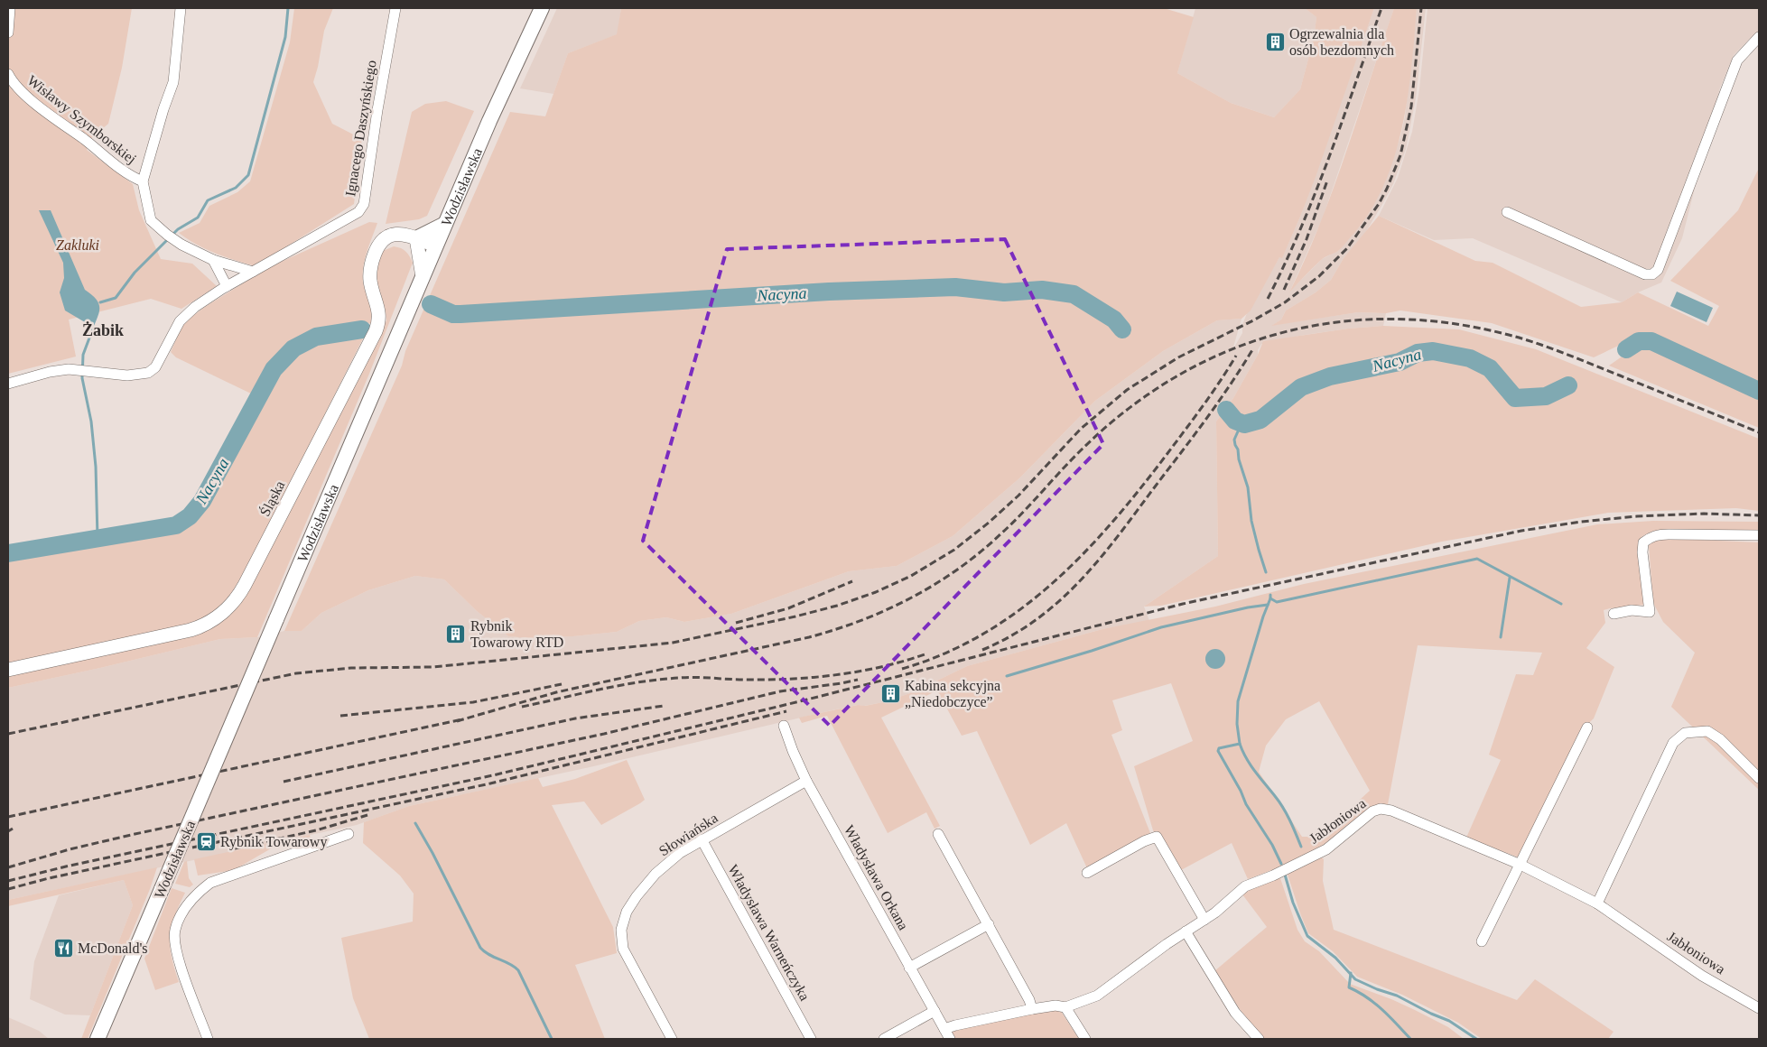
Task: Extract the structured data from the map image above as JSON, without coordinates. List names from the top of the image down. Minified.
{"streets":{"main road":["Wodzisławska"],"street":["Wisławy Szymborskiej","Ignacego Daszyńskiego","Śląska","Jabłoniowa","Słowiańska","Władysława Orkana","Władysława Warneńczyka"]},"crossings":[["Wodzisławska","Śląska"],["Jabłoniowa","Władysława Orkana"],["Słowiańska","Władysława Orkana"],["Słowiańska","Władysława Warneńczyka"]],"districts":["Żabik"],"water":["Nacyna"],"parks":["Zakluki"],"places":{"building":["Ogrzewalnia dla osób bezdomnych","Rybnik Towarowy RTD","Kabina sekcyjna „Niedobczyce”"],"station":["Rybnik Towarowy"],"restaurant":["McDonald's"]}}
